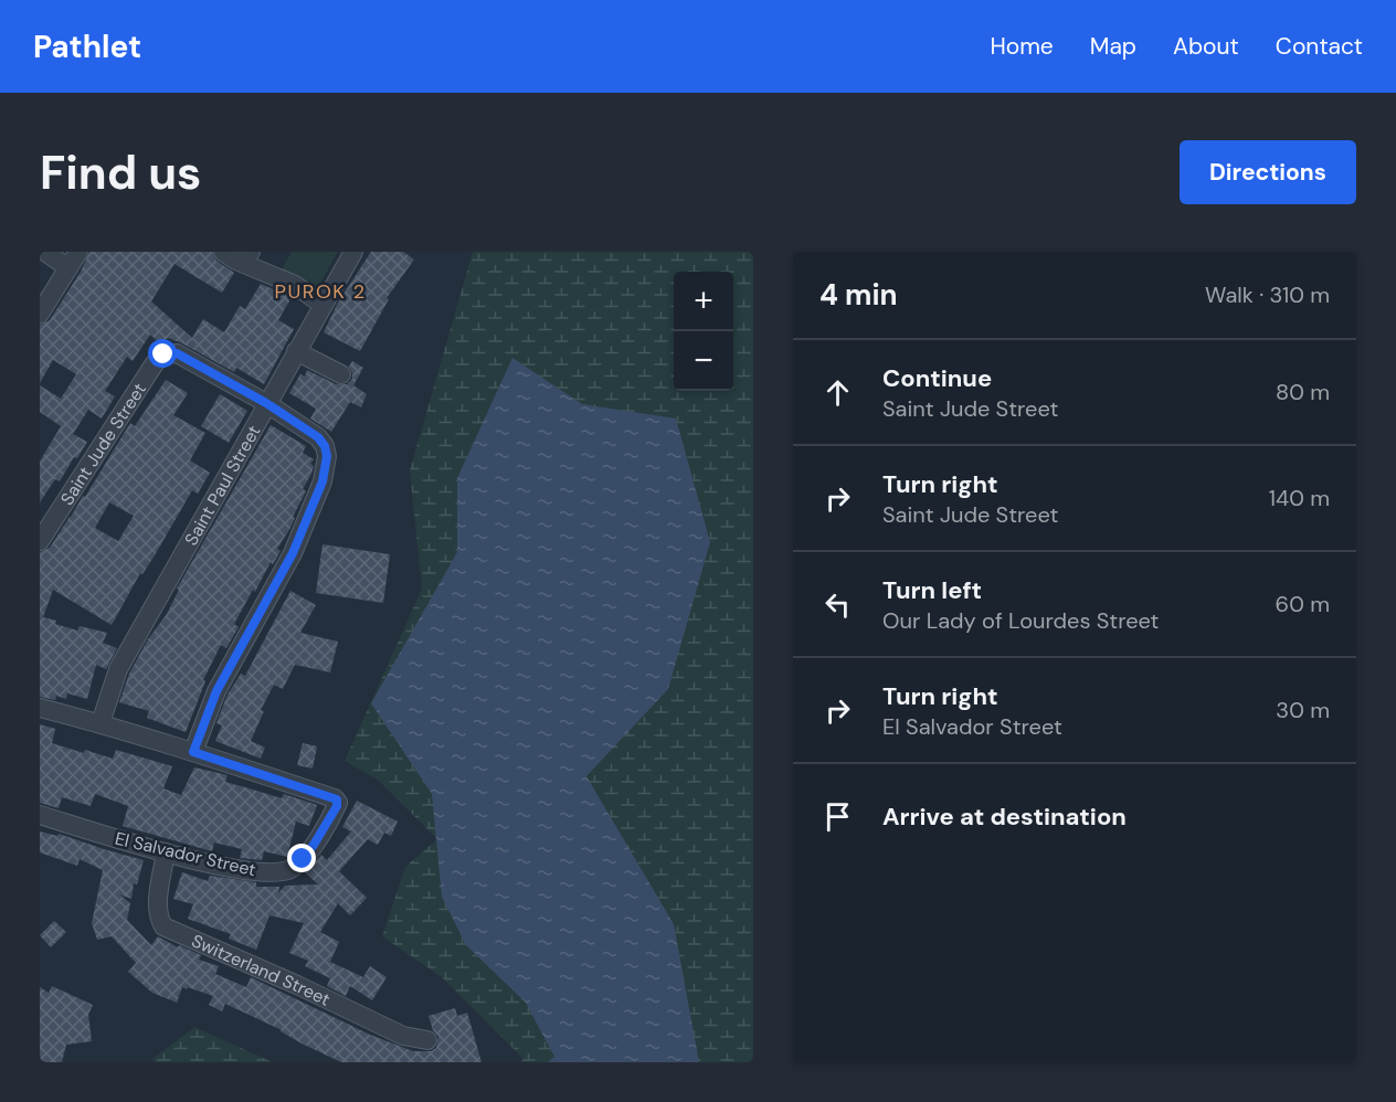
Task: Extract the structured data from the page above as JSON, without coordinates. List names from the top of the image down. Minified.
{"streets":{"street":["Saint Jude Street","Saint Paul Street","El Salvador Street","Switzerland Street"]},"crossings":[["Saint Jude Street","Saint Paul Street"],["Saint Jude Street","El Salvador Street"],["El Salvador Street","Switzerland Street"]],"districts":["PUROK 2"],"page":{"header":"Pathlet","nav":["Home","Map","About","Contact"],"buttons":"Directions","title":"Find us","heading":["4 min","Walk · 310 m"],"map_buttons":["+","−"],"list":[["Continue","Saint Jude Street","80 m"],["Turn right","Saint Jude Street","140 m"],["Turn left","Our Lady of Lourdes Street","60 m"],["Turn right","El Salvador Street","30 m"],"Arrive at destination"]}}
